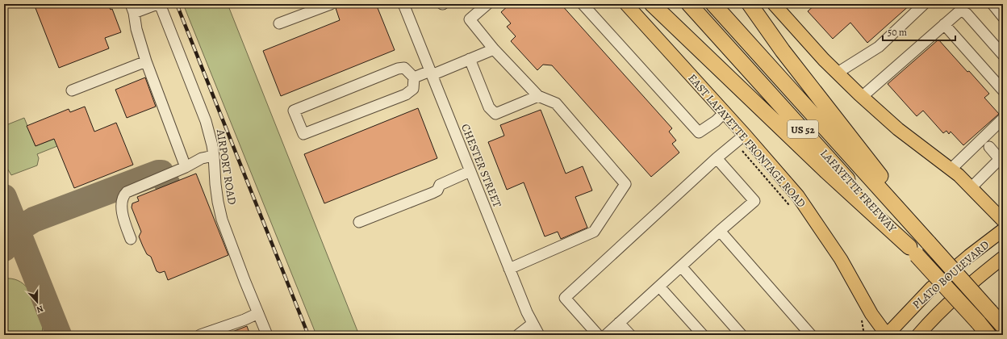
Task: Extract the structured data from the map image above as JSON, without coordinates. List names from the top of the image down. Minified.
{"streets":{"highway":["US 52","LAFAYETTE FREEWAY"],"main road":["EAST LAFAYETTE FRONTAGE ROAD","PLATO BOULEVARD"],"street":["CHESTER STREET","AIRPORT ROAD"]},"crossings":[["EAST LAFAYETTE FRONTAGE ROAD","PLATO BOULEVARD"]],"scale_bar":"50 m","north":"bottom"}
